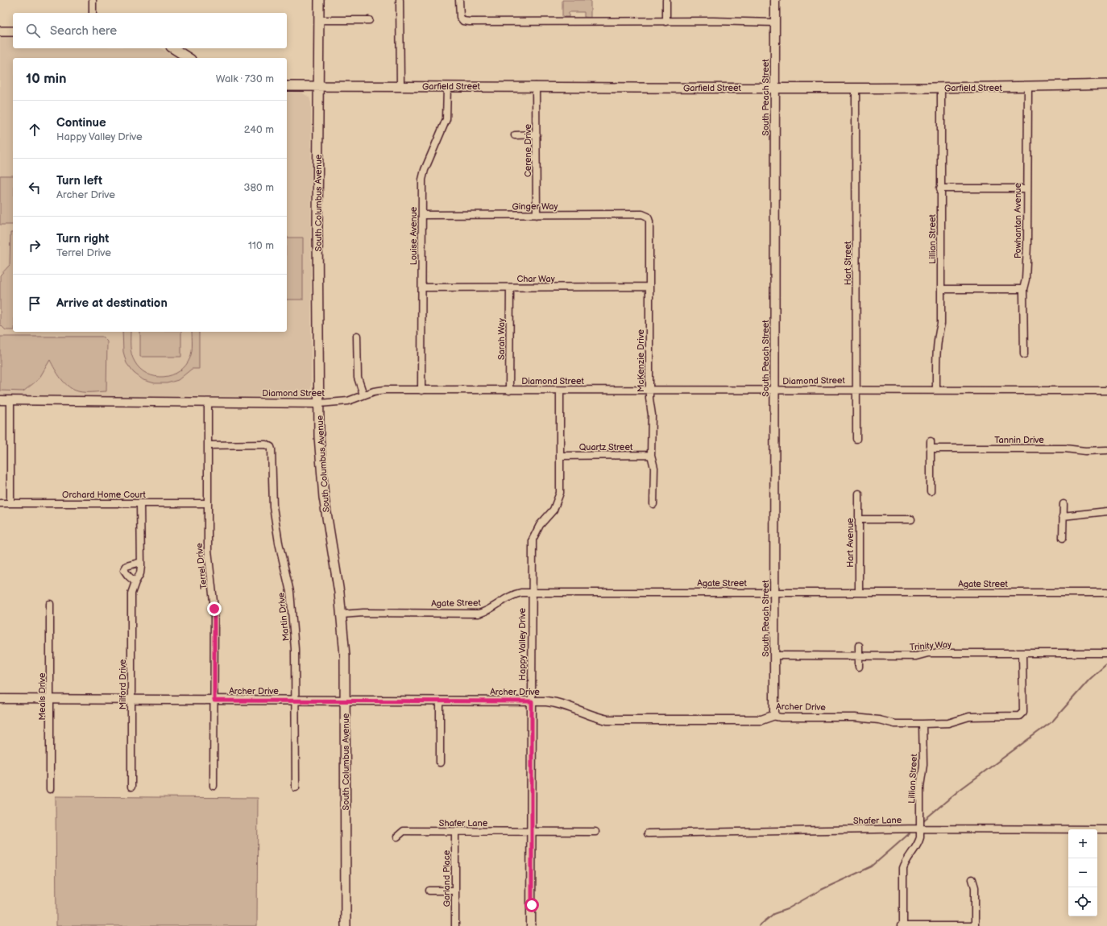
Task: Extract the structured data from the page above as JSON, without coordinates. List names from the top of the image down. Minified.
{"streets":{"main road":["Garfield Street","South Columbus Avenue"],"street":["South Peach Street","Cerene Drive","Ginger Way","Powhantan Avenue","Louise Avenue","Lillian Street","Hart Street","Char Way","Sarah Way","McKenzie Drive","Diamond Street","Tannin Drive","Quartz Street","Orchard Home Court","Hart Avenue","Terrel Drive","Agate Street","Martin Drive","Happy Valley Drive","Trinity Way","Milford Drive","Archer Drive","Meals Drive","Shafer Lane","Garland Place"]},"crossings":[["Garfield Street","South Peach Street"],["Garfield Street","Cerene Drive"],["Garfield Street","South Columbus Avenue"],["Garfield Street","Powhantan Avenue"],["Garfield Street","Louise Avenue"],["Garfield Street","Lillian Street"],["Garfield Street","Hart Street"],["South Peach Street","Diamond Street"],["South Peach Street","Agate Street"],["South Peach Street","Trinity Way"],["South Peach Street","Archer Drive"],["Cerene Drive","Ginger Way"],["South Columbus Avenue","Diamond Street"],["South Columbus Avenue","Agate Street"],["South Columbus Avenue","Archer Drive"],["Ginger Way","Louise Avenue"],["Ginger Way","McKenzie Drive"],["Louise Avenue","Char Way"],["Louise Avenue","Diamond Street"],["Lillian Street","Diamond Street"],["Lillian Street","Archer Drive"],["Lillian Street","Shafer Lane"],["Hart Street","Diamond Street"],["Char Way","Sarah Way"],["Char Way","McKenzie Drive"],["Sarah Way","Diamond Street"],["McKenzie Drive","Diamond Street"],["McKenzie Drive","Quartz Street"],["Diamond Street","Terrel Drive"],["Diamond Street","Happy Valley Drive"],["Quartz Street","Happy Valley Drive"],["Orchard Home Court","Terrel Drive"],["Orchard Home Court","Milford Drive"],["Hart Avenue","Agate Street"],["Terrel Drive","Martin Drive"],["Terrel Drive","Archer Drive"],["Agate Street","Happy Valley Drive"],["Martin Drive","Archer Drive"],["Happy Valley Drive","Archer Drive"],["Happy Valley Drive","Shafer Lane"],["Trinity Way","Archer Drive"],["Milford Drive","Archer Drive"],["Archer Drive","Meals Drive"],["Shafer Lane","Garland Place"]],"page":{"search":"Search here","heading":["10 min","Walk · 730 m"],"list":[["Continue","Happy Valley Drive","240 m"],["Turn left","Archer Drive","380 m"],["Turn right","Terrel Drive","110 m"],"Arrive at destination"],"map_buttons":["+","−"]}}
